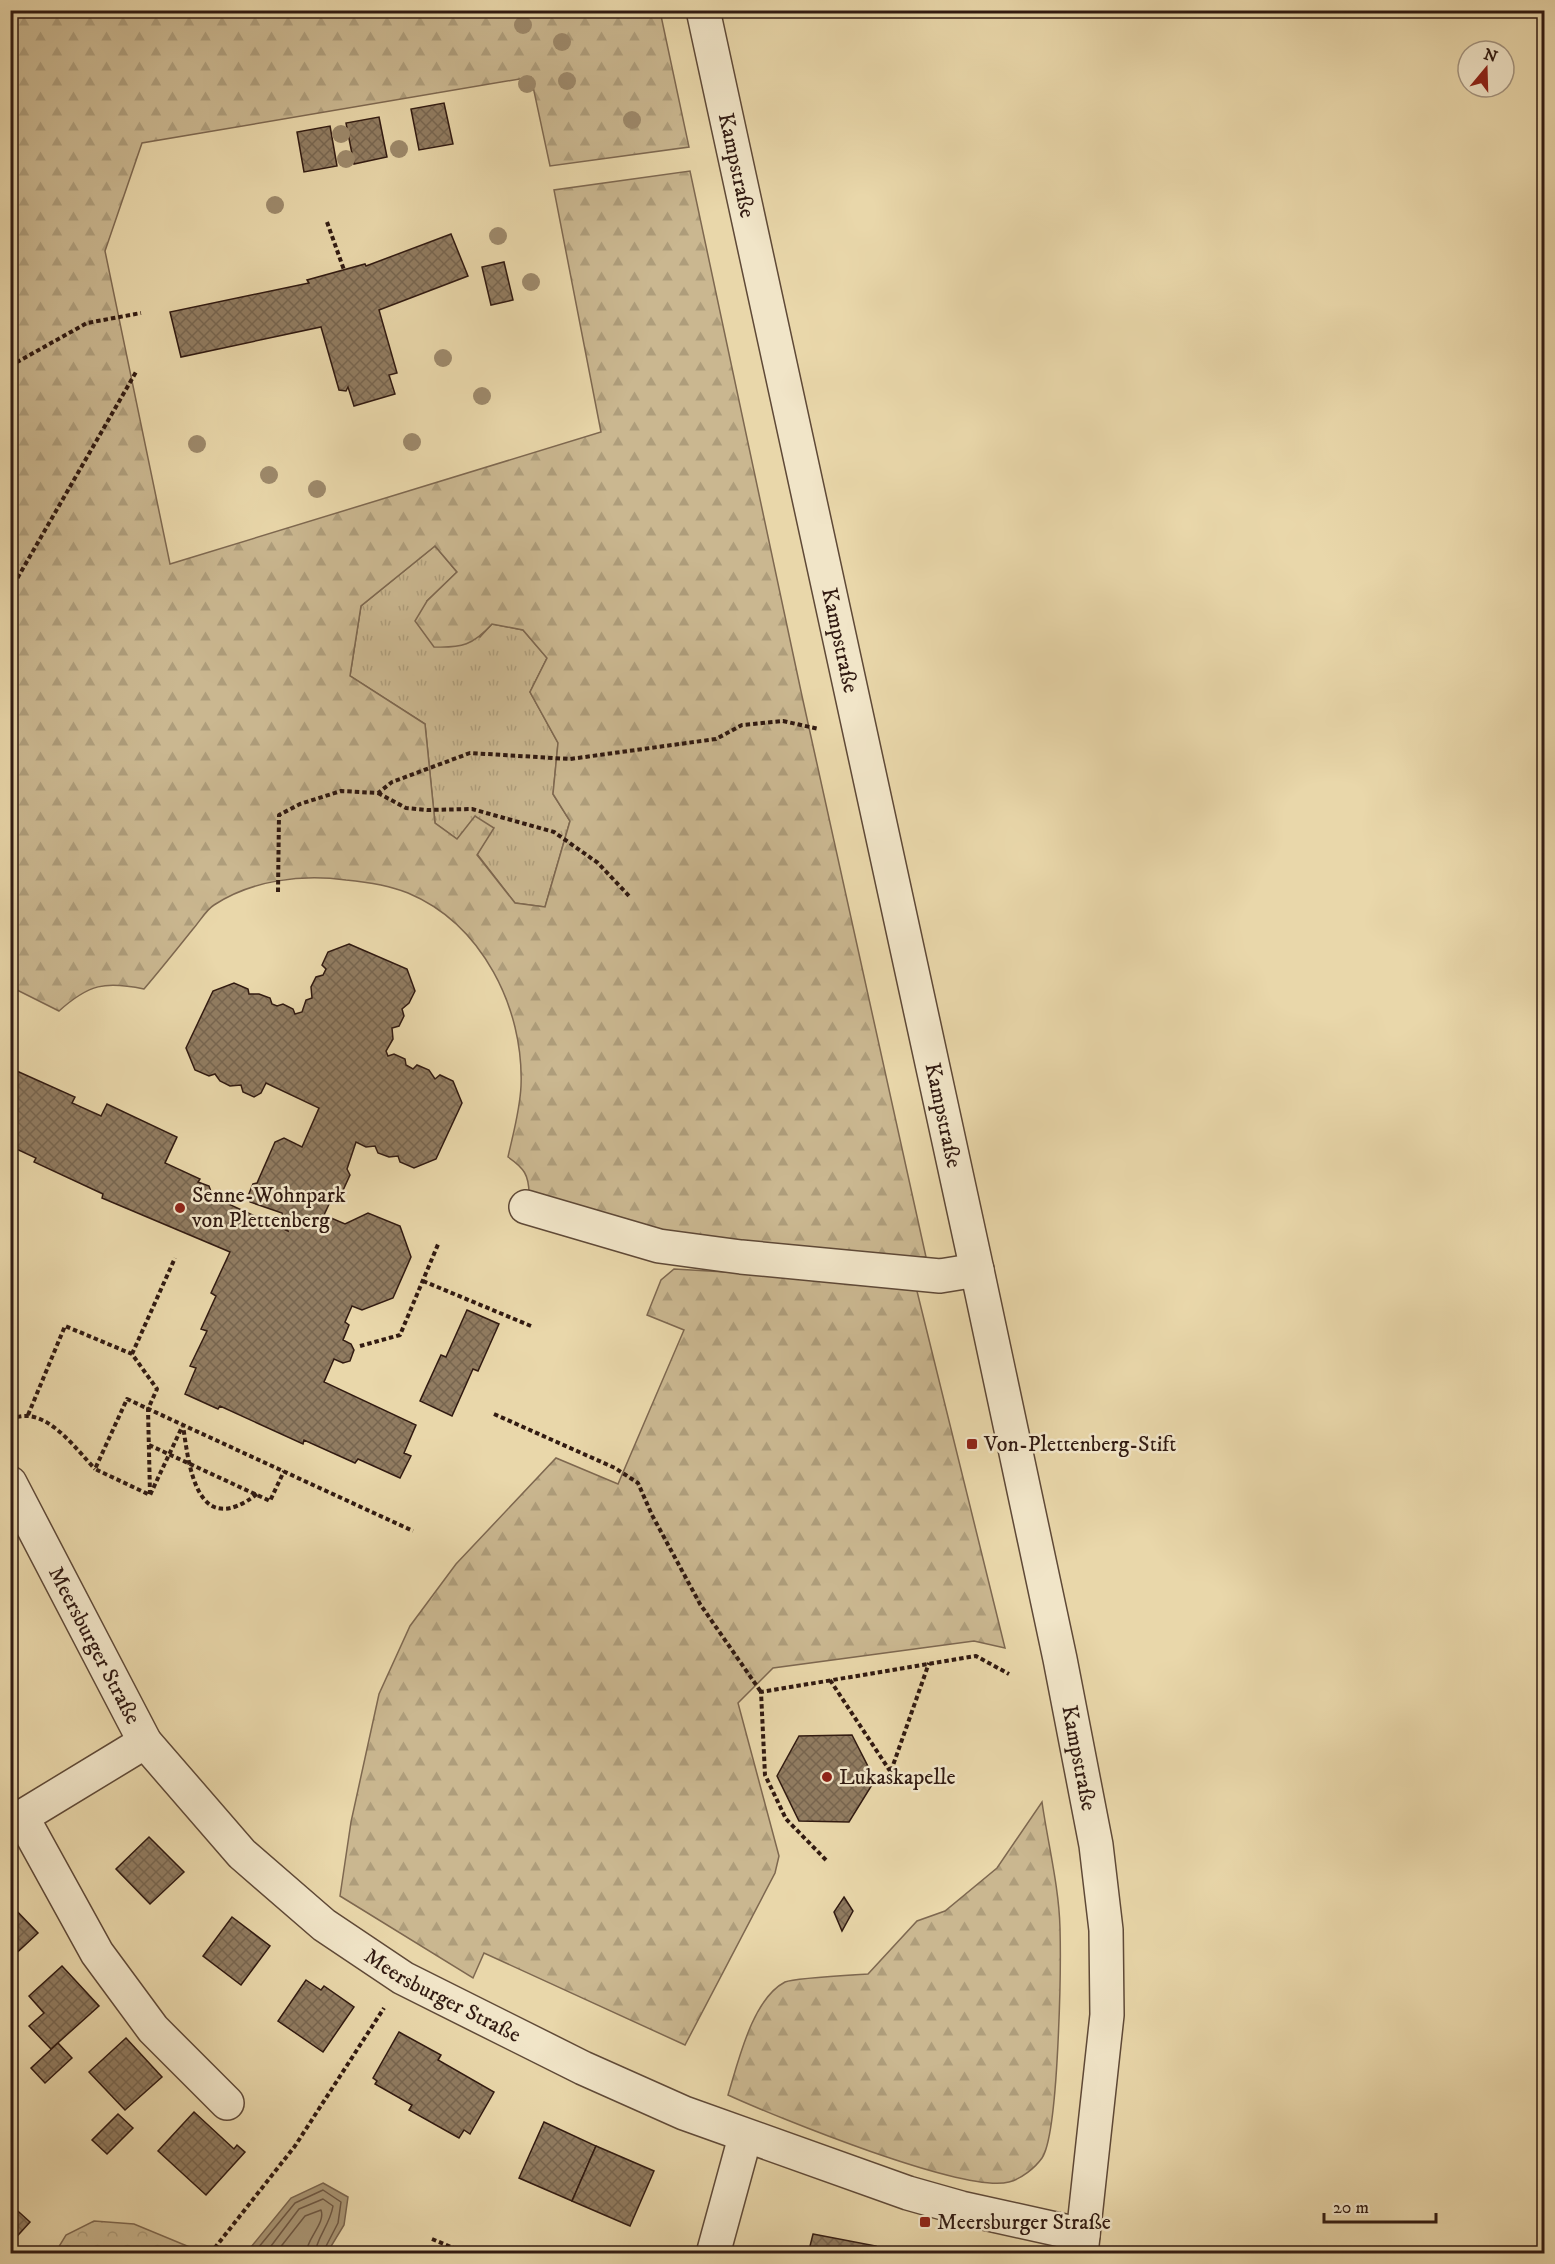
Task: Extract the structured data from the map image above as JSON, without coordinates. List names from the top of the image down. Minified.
{"streets":{"street":["Kampstraße","Meersburger Straße"]},"crossings":[["Kampstraße","Meersburger Straße"]],"places":{"other":["Senne-Wohnpark von Plettenberg","Lukaskapelle"],"transit":["Von-Plettenberg-Stift","Meersburger Straße"]},"scale_bar":"20 m","north":"top"}
